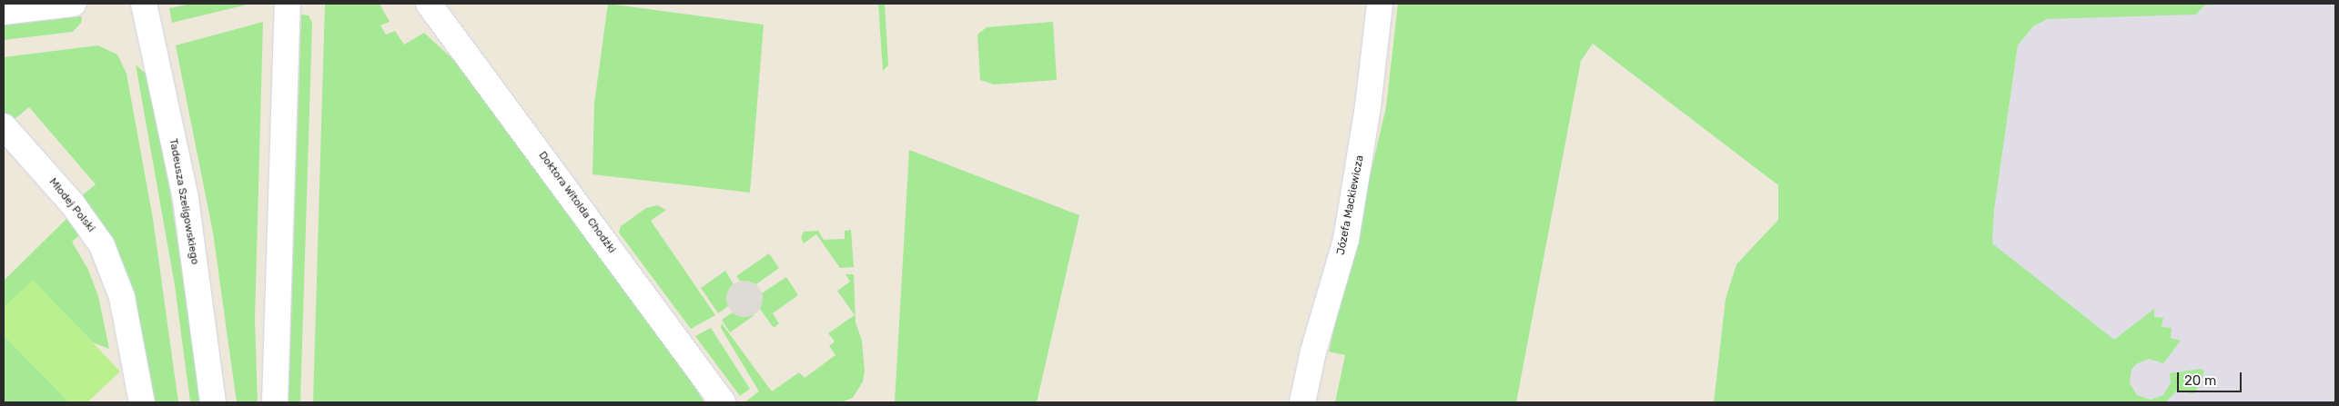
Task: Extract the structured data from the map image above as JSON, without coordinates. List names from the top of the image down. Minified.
{"streets":{"street":["Tadeusza Szeligowskiego","Doktora Witolda Chodźki","Młodej Polski","Józefa Mackiewicza"]},"scale_bar":"20 m"}
